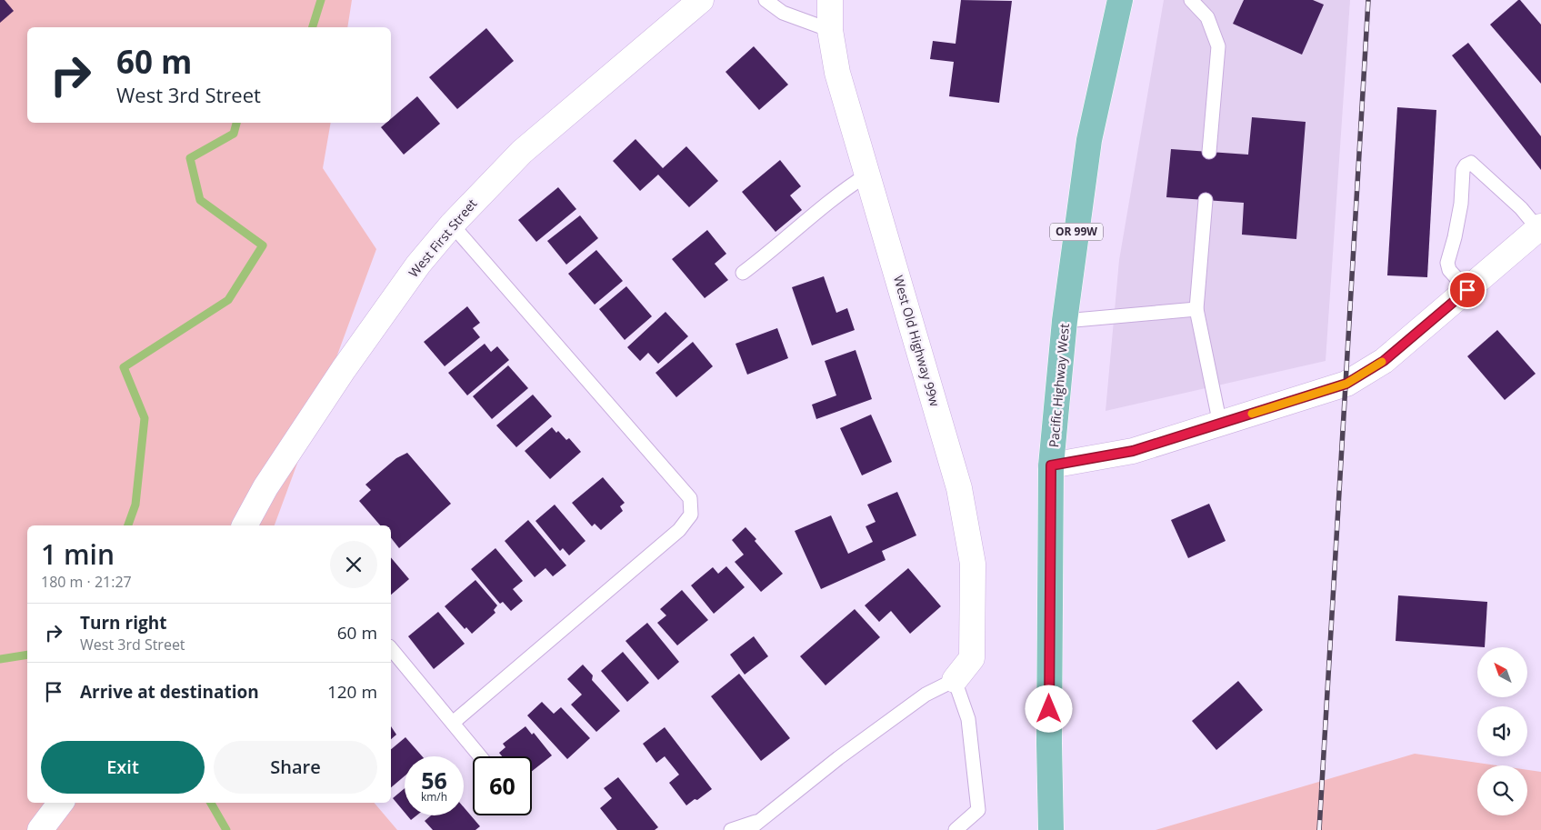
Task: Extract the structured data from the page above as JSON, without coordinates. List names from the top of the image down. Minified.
{"streets":{"main road":["OR 99W","Pacific Highway West"],"street":["West First Street","West Old Highway 99w"]},"north":"top left","page":{"turn":["60 m","West 3rd Street"],"heading":["1 min","180 m · 21:27"],"list":[{"name":"Turn right","note":"West 3rd Street","value":"60 m"},{"name":"Arrive at destination","value":"120 m"}],"buttons":["Exit","Share"],"speed":"56 km/h","limit":"60"}}
